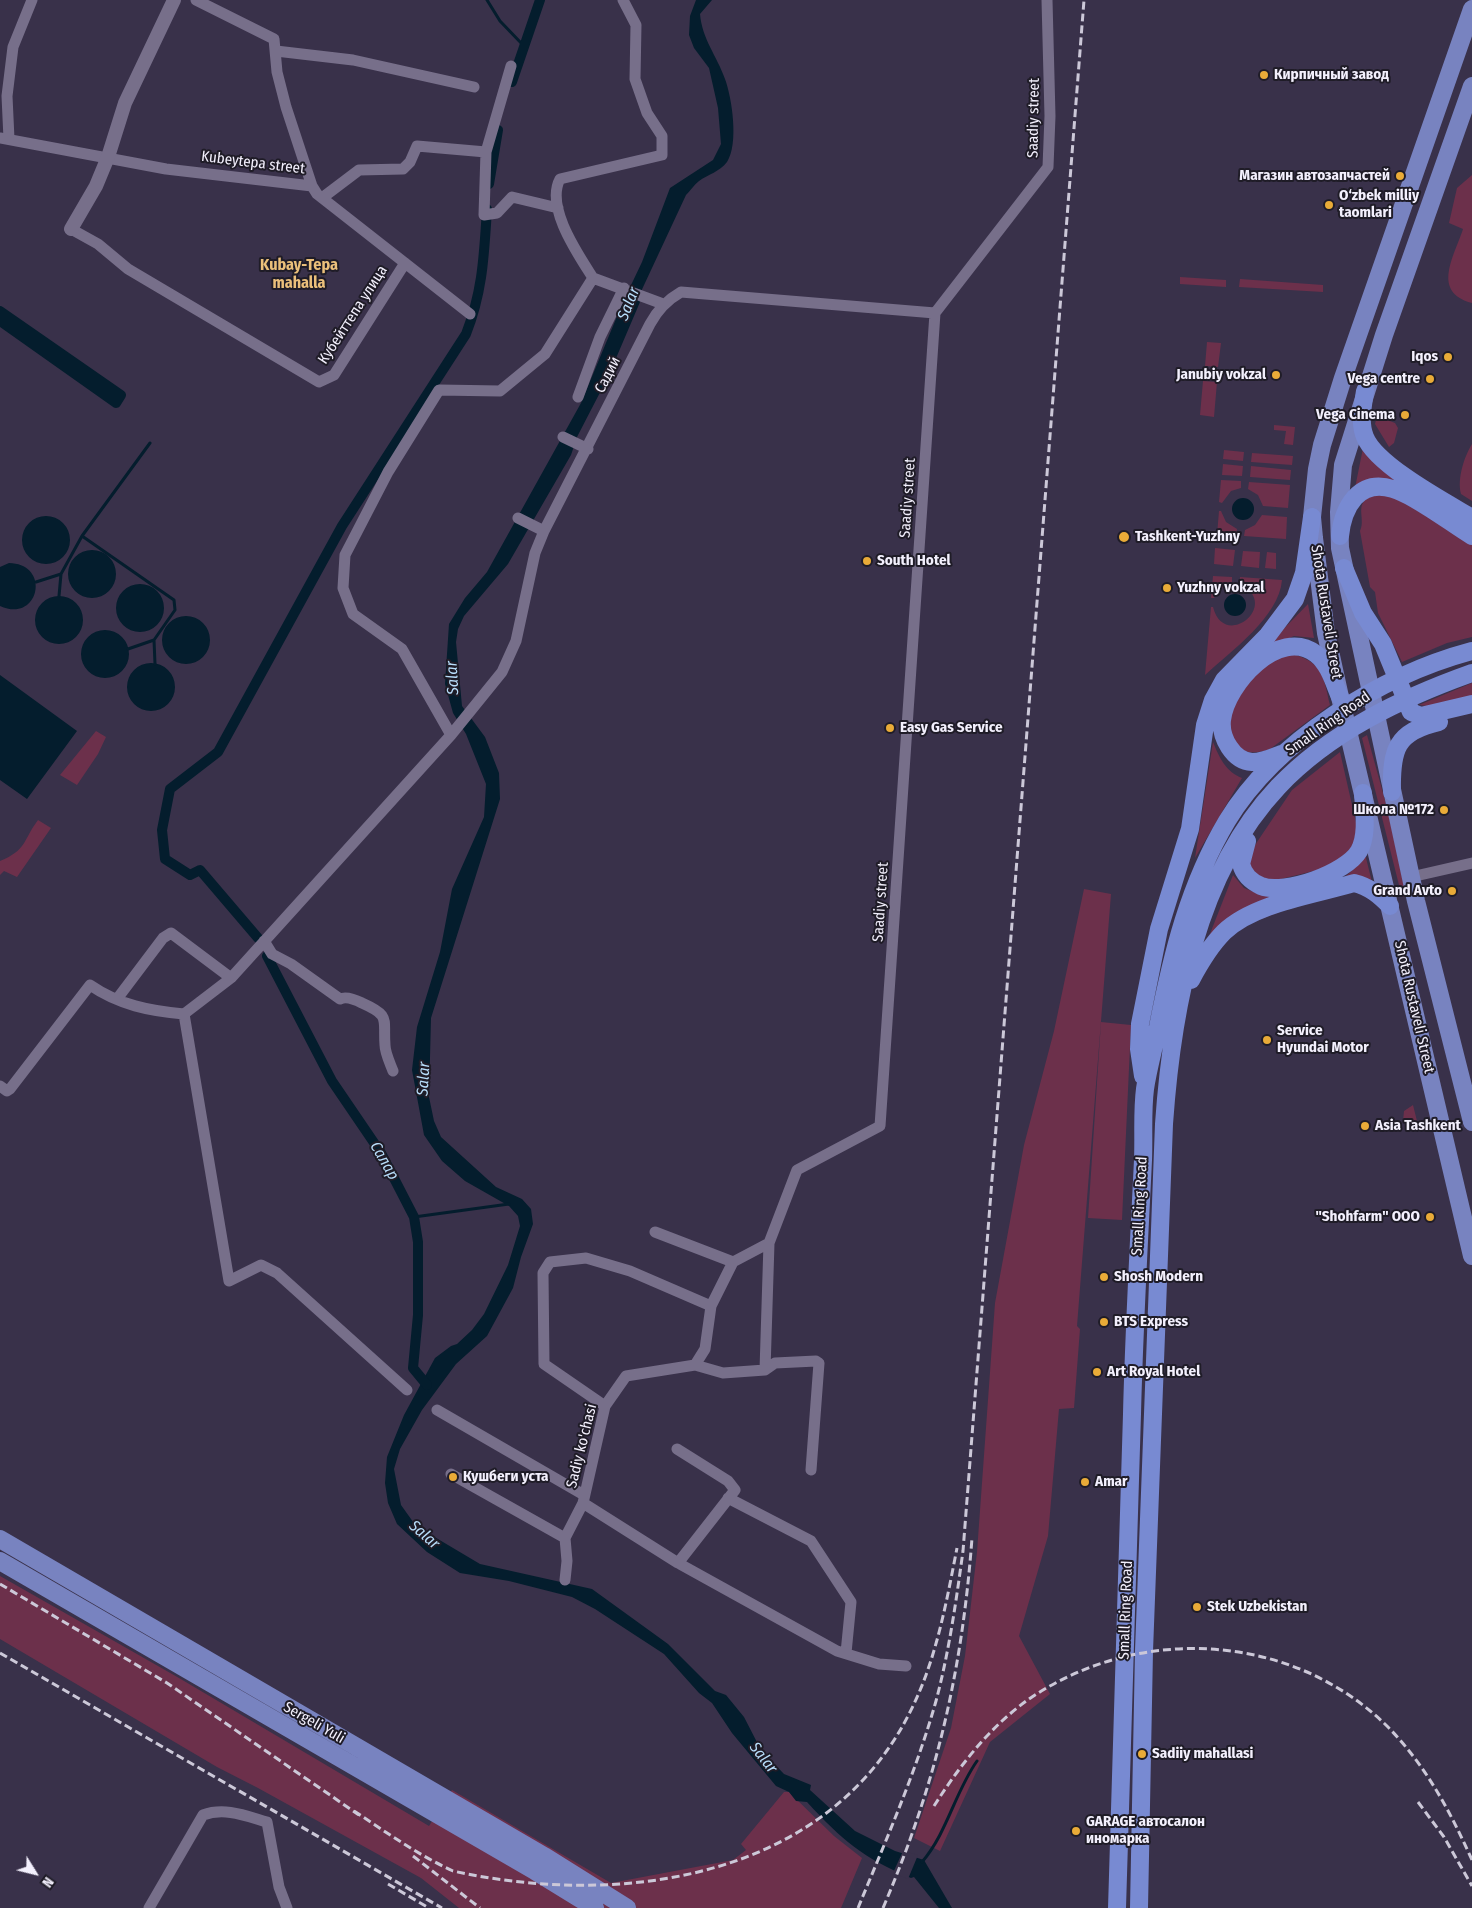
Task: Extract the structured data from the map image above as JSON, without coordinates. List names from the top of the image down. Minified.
{"streets":{"highway":["Small Ring Road"],"main road":["Shota Rustaveli Street","Sergeli Yuli"],"street":["Saadiy street","Kubeytepa street","Кубейттепа улица","Садий","Sadiy ko'chasi"]},"crossings":[["Saadiy street","Садий"],["Kubeytepa street","Кубейттепа улица"]],"districts":["Kubay-Tepa mahalla"],"water":["Salar","Салар"],"places":["Кирпичный завод","Магазин автозапчастей","O‘zbek milliy taomlari","Iqos","Janubiy vokzal","Vega centre","Vega Cinema","Tashkent-Yuzhny","South Hotel","Yuzhny vokzal","Easy Gas Service","Школа №172","Grand Avto","Service Hyundai Motor","Asia Tashkent","\"Shohfarm\" OOO","Shosh Modern","BTS Express","Art Royal Hotel","Кушбеги уста","Amar","Stek Uzbekistan","Sadiiy mahallasi","GARAGE автосалон иномарка"],"north":"bottom right"}
